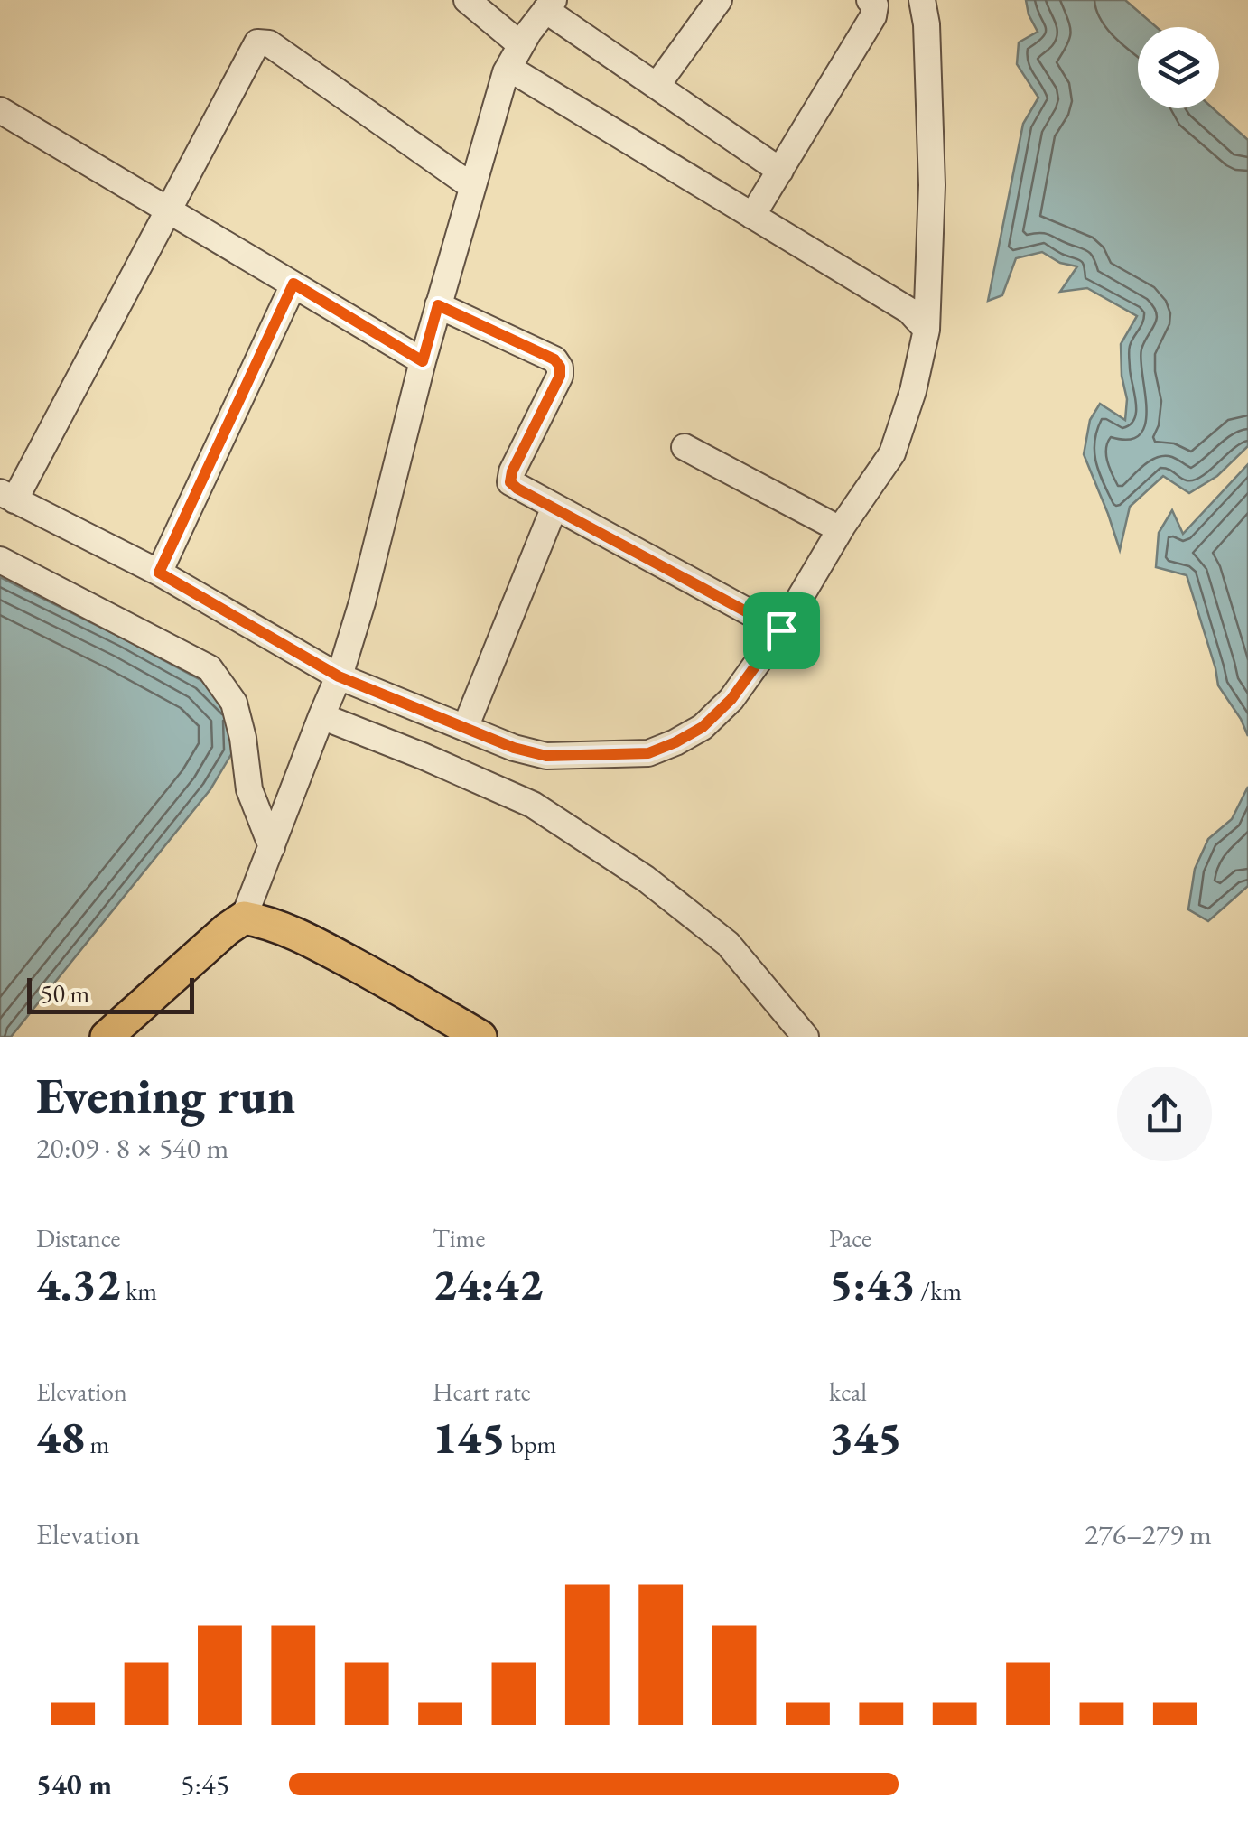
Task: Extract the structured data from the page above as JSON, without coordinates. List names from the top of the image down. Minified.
{"scale_bar":"50 m","page":{"scale":"50 m","heading":["Evening run","20:09 · 8 × 540 m"],"stats":[["Distance","4.32 km"],["Time","24:42"],["Pace","5:43 /km"],["Elevation","48 m"],["Heart rate","145 bpm"],["kcal","345"]],"chart":["Elevation","276–279 m"],"list":[{"name":"540 m","note":"5:45"}]}}
